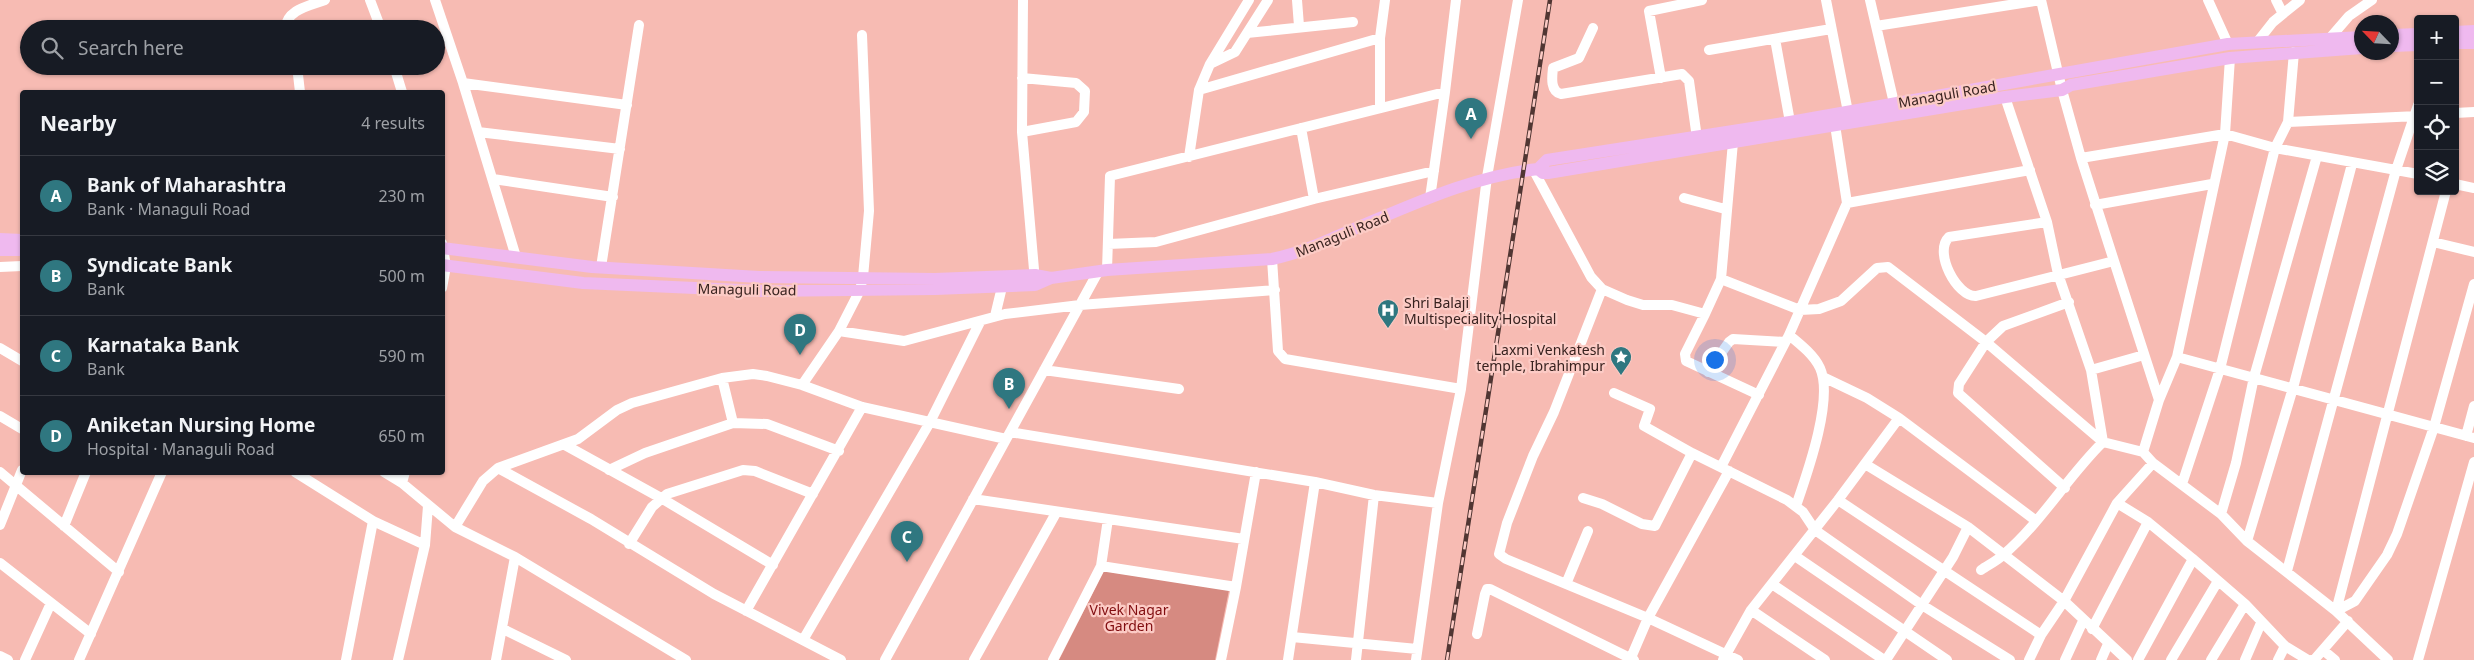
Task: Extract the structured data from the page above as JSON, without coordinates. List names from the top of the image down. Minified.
{"streets":{"main road":["Managuli Road"]},"parks":["Vivek Nagar Garden"],"places":{"hospital":["Shri Balaji Multispeciality Hospital"],"place":["Laxmi Venkatesh temple, Ibrahimpur"]},"north":"top left","page":{"map_buttons":["+","−"],"search":"Search here","heading":["Nearby","4 results"],"pins":["A","D","B","C"],"list":[{"mark":"A","name":"Bank of Maharashtra","note":"Bank · Managuli Road","value":"230 m"},{"mark":"B","name":"Syndicate Bank","note":"Bank","value":"500 m"},{"mark":"C","name":"Karnataka Bank","note":"Bank","value":"590 m"},{"mark":"D","name":"Aniketan Nursing Home","note":"Hospital · Managuli Road","value":"650 m"}]}}
